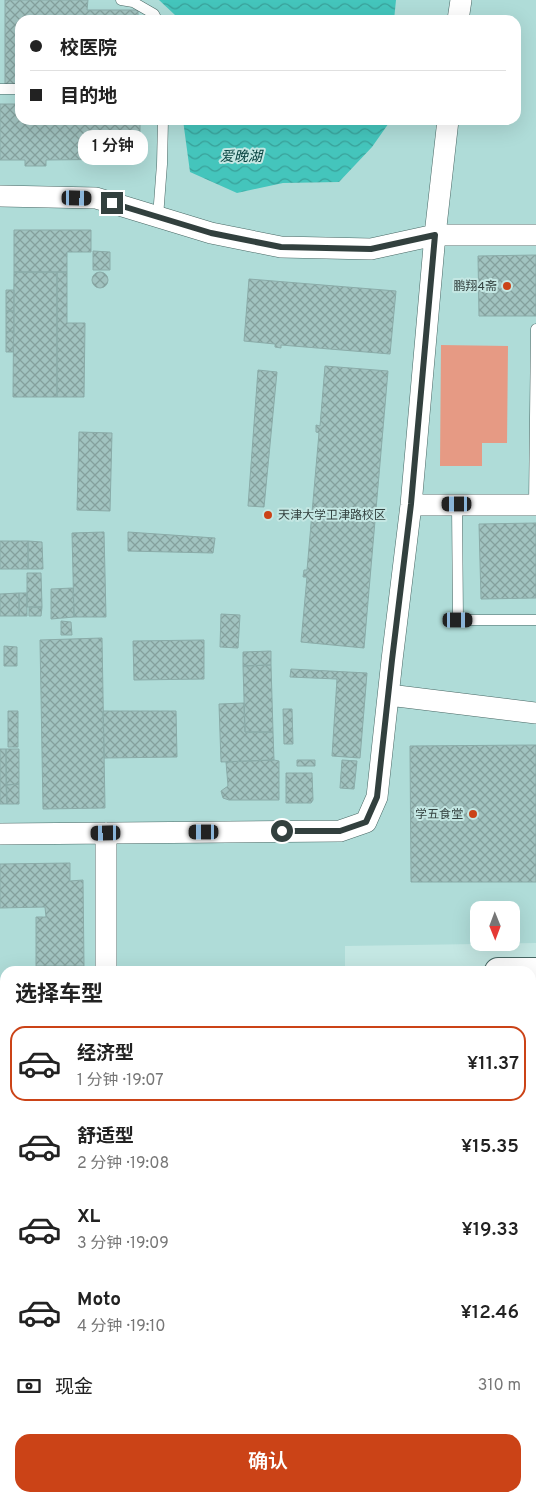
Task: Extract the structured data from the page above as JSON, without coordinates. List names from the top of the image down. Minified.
{"water":["爱晚湖"],"places":["鹏翔4斋","天津大学卫津路校区","学五食堂"],"north":"bottom","page":{"banner":["校医院","目的地"],"bubble":"1 分钟","heading":"选择车型","list":[{"name":"经济型","note":"1 分钟 · 19:07","value":"¥11.37"},{"name":"舒适型","note":"2 分钟 · 19:08","value":"¥15.35"},{"name":"XL","note":"3 分钟 · 19:09","value":"¥19.33"},{"name":"Moto","note":"4 分钟 · 19:10","value":"¥12.46"}],"pay":["现金","310 m"],"buttons":"确认"}}
